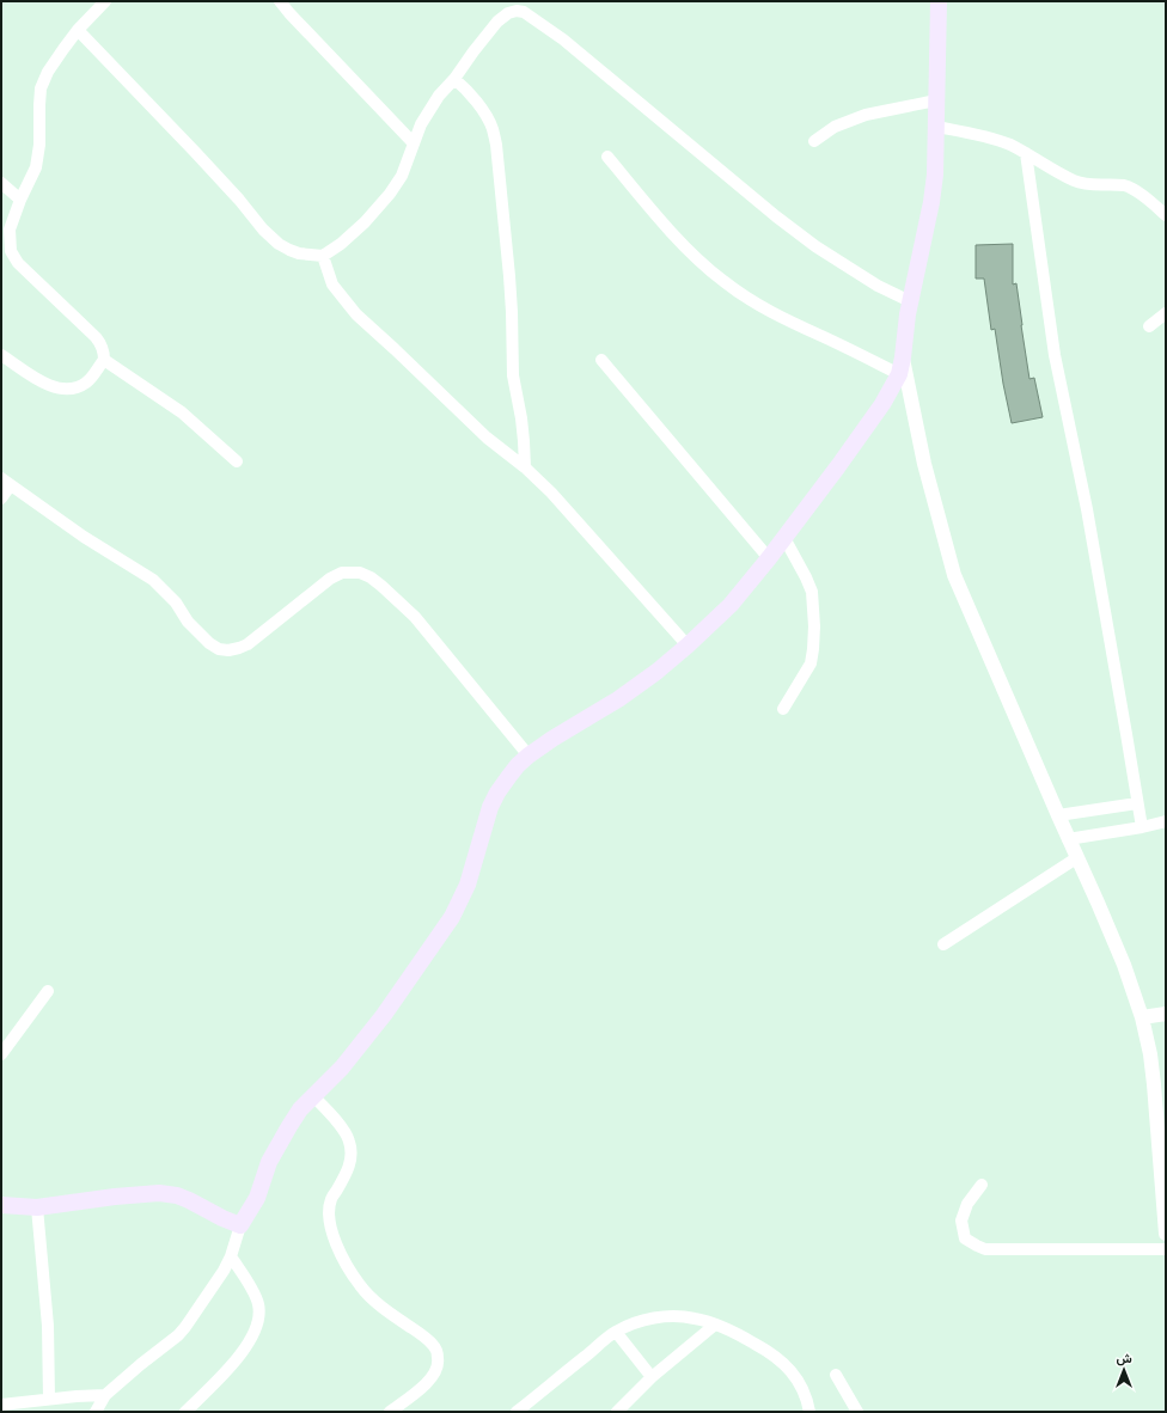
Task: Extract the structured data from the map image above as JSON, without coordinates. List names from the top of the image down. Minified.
{"north":"top"}
